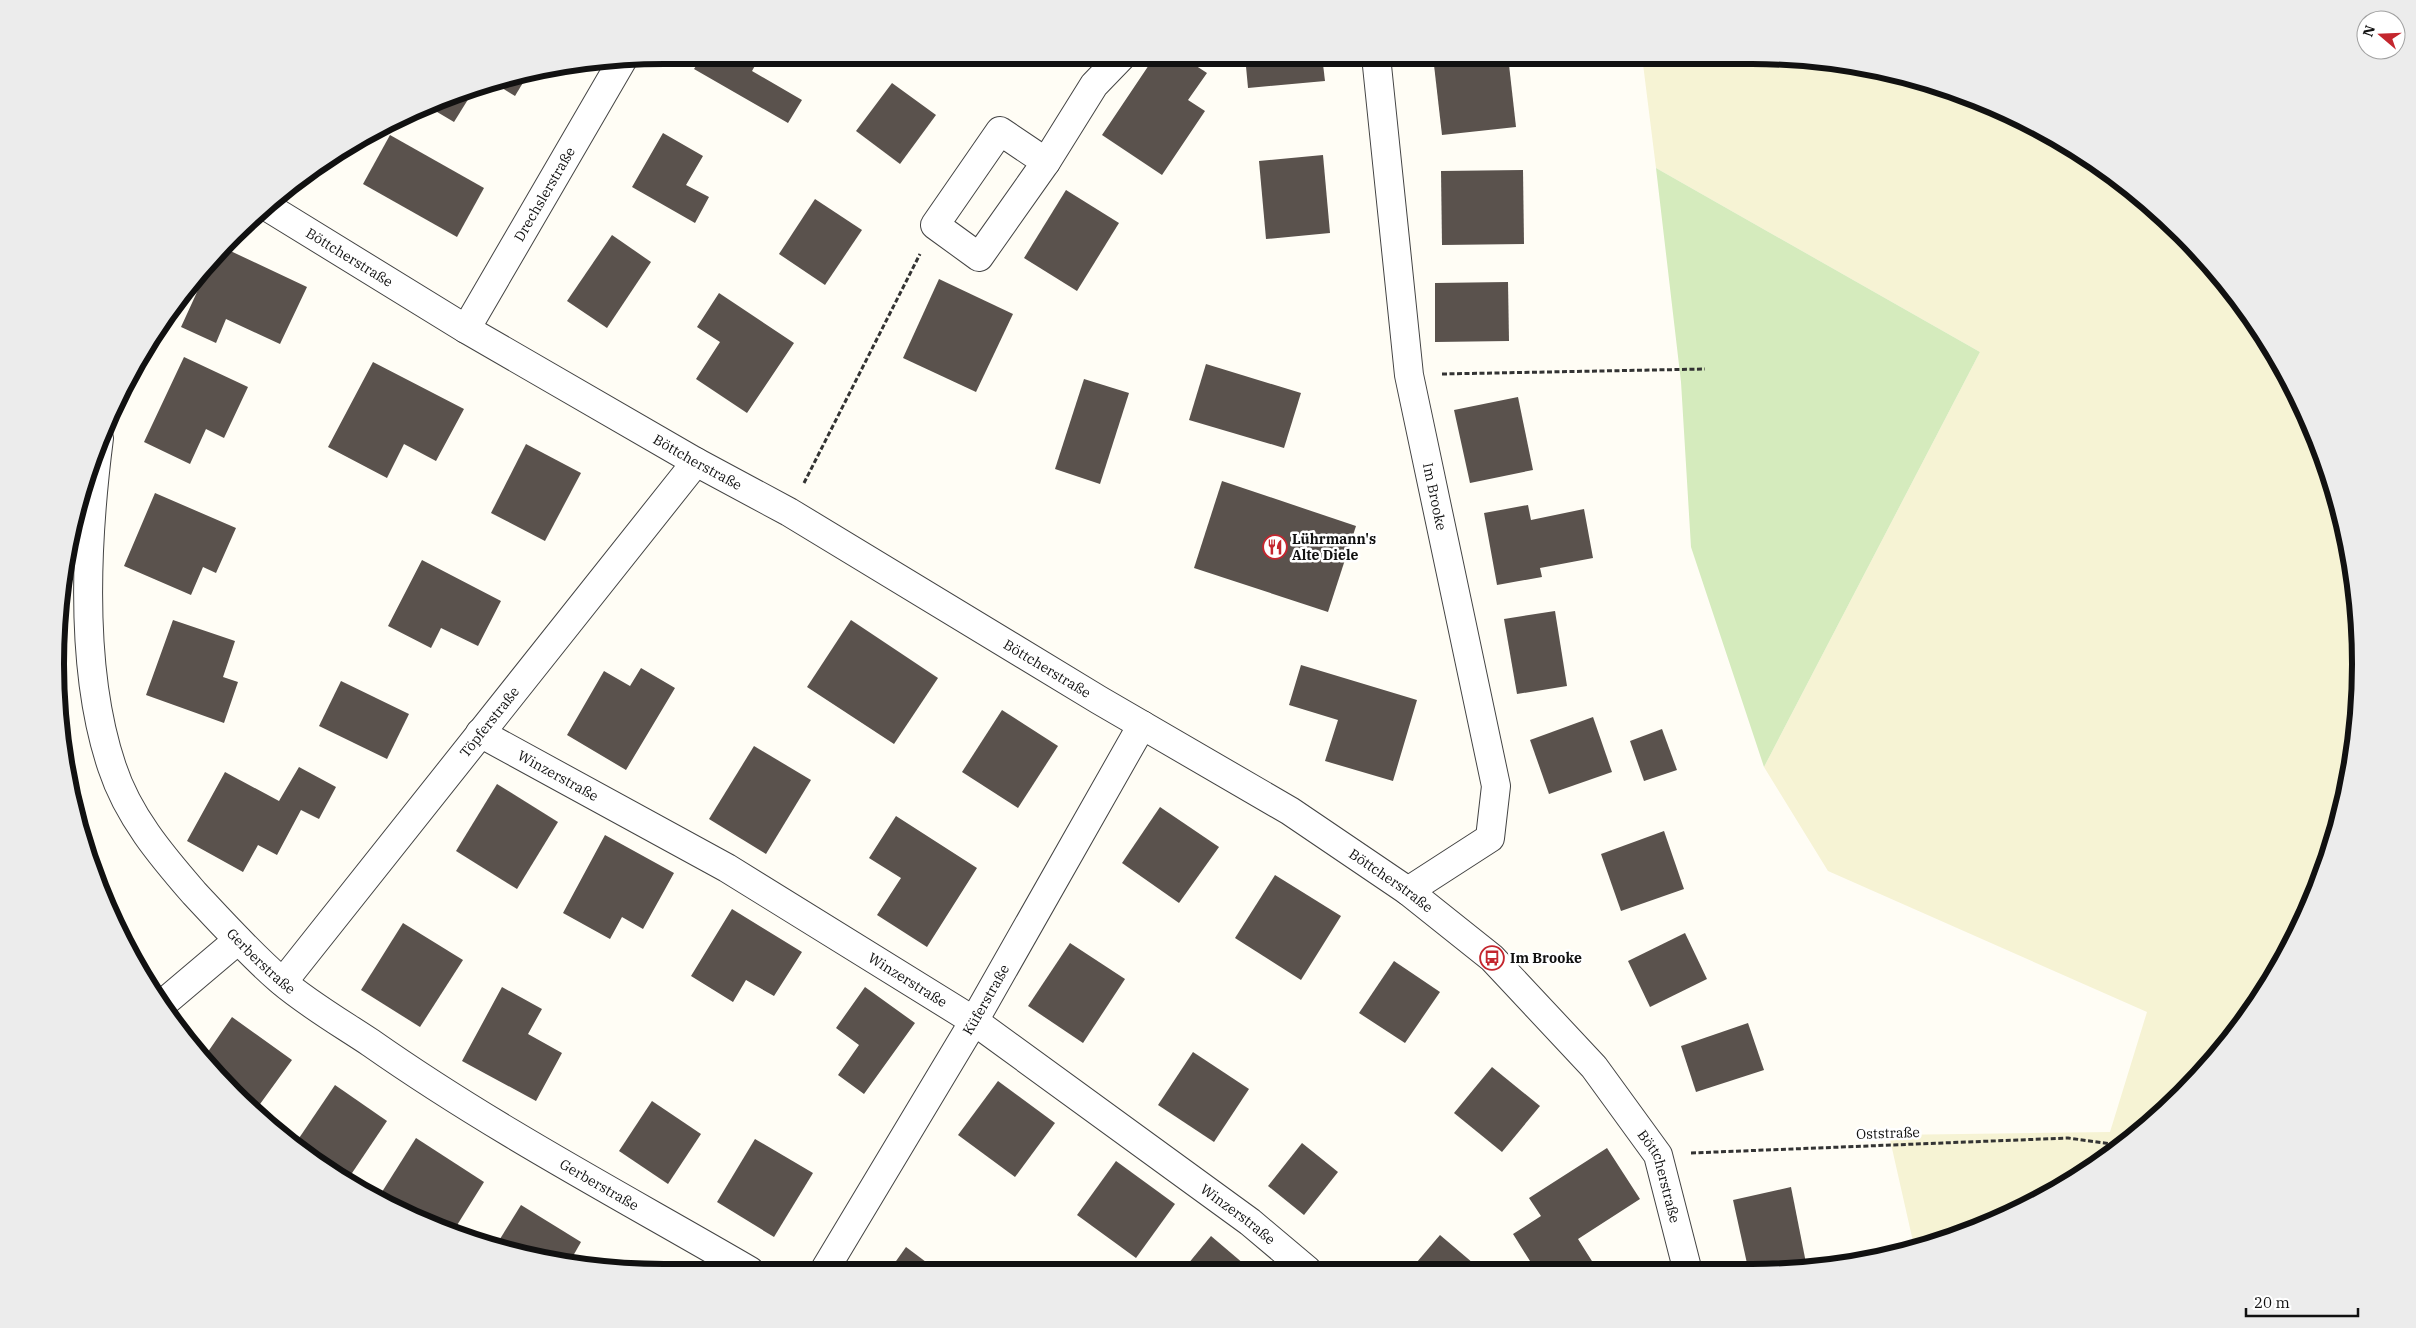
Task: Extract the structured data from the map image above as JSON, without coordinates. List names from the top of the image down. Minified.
{"streets":{"street":["Drechslerstraße","Böttcherstraße","Im Brooke","Töpferstraße","Winzerstraße","Gerberstraße","Küferstraße"],"path":["Oststraße"]},"crossings":[["Drechslerstraße","Böttcherstraße"],["Böttcherstraße","Im Brooke"],["Böttcherstraße","Töpferstraße"],["Böttcherstraße","Küferstraße"],["Böttcherstraße","Oststraße"],["Töpferstraße","Winzerstraße"],["Töpferstraße","Gerberstraße"],["Winzerstraße","Küferstraße"]],"places":{"restaurant":["Lührmann's Alte Diele"],"bus stop":["Im Brooke"]},"scale_bar":"20 m","north":"left"}
